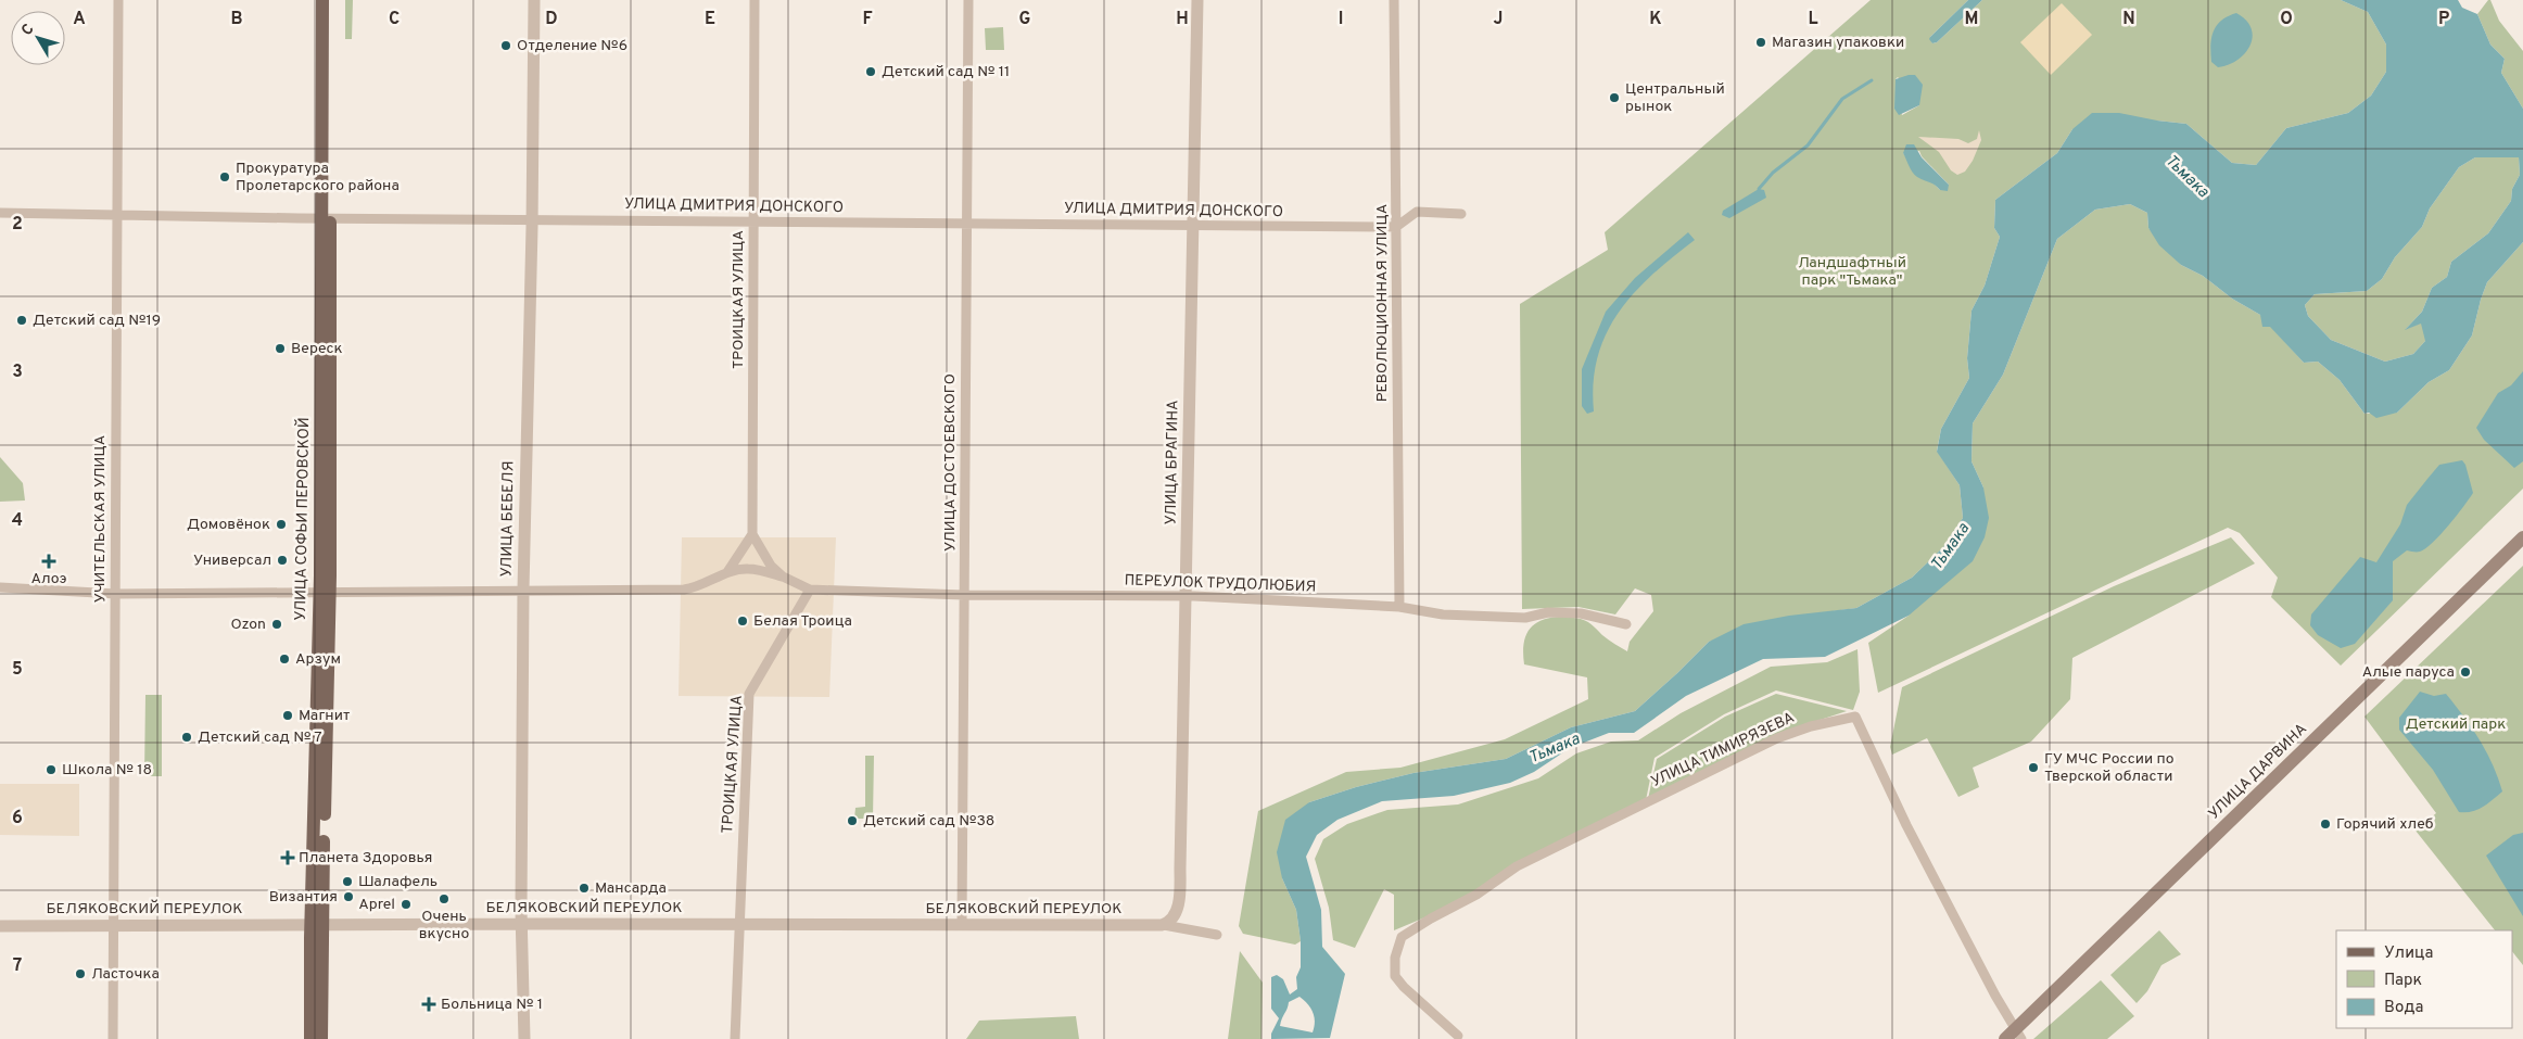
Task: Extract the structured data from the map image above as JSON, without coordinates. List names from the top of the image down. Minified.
{"streets":{"main road":["УЛИЦА СОФЬИ ПЕРОВСКОЙ","УЛИЦА ДАРВИНА"],"street":["УЛИЦА ДМИТРИЯ ДОНСКОГО","ТРОИЦКАЯ УЛИЦА","РЕВОЛЮЦИОННАЯ УЛИЦА","УЛИЦА ДОСТОЕВСКОГО","УЛИЦА БРАГИНА","УЧИТЕЛЬСКАЯ УЛИЦА","УЛИЦА БЕБЕЛЯ","ПЕРЕУЛОК ТРУДОЛЮБИЯ","УЛИЦА ТИМИРЯЗЕВА","БЕЛЯКОВСКИЙ ПЕРЕУЛОК"]},"crossings":[["УЛИЦА ДМИТРИЯ ДОНСКОГО","ТРОИЦКАЯ УЛИЦА"],["УЛИЦА ДМИТРИЯ ДОНСКОГО","РЕВОЛЮЦИОННАЯ УЛИЦА"],["УЛИЦА ДМИТРИЯ ДОНСКОГО","УЛИЦА ДОСТОЕВСКОГО"],["УЛИЦА ДМИТРИЯ ДОНСКОГО","УЛИЦА БРАГИНА"],["УЛИЦА ДМИТРИЯ ДОНСКОГО","УЧИТЕЛЬСКАЯ УЛИЦА"],["УЛИЦА ДМИТРИЯ ДОНСКОГО","УЛИЦА СОФЬИ ПЕРОВСКОЙ"],["УЛИЦА ДМИТРИЯ ДОНСКОГО","УЛИЦА БЕБЕЛЯ"],["ТРОИЦКАЯ УЛИЦА","ПЕРЕУЛОК ТРУДОЛЮБИЯ"],["ТРОИЦКАЯ УЛИЦА","БЕЛЯКОВСКИЙ ПЕРЕУЛОК"],["РЕВОЛЮЦИОННАЯ УЛИЦА","ПЕРЕУЛОК ТРУДОЛЮБИЯ"],["УЛИЦА ДОСТОЕВСКОГО","ПЕРЕУЛОК ТРУДОЛЮБИЯ"],["УЛИЦА ДОСТОЕВСКОГО","БЕЛЯКОВСКИЙ ПЕРЕУЛОК"],["УЛИЦА БРАГИНА","ПЕРЕУЛОК ТРУДОЛЮБИЯ"],["УЛИЦА БРАГИНА","БЕЛЯКОВСКИЙ ПЕРЕУЛОК"],["УЧИТЕЛЬСКАЯ УЛИЦА","БЕЛЯКОВСКИЙ ПЕРЕУЛОК"],["УЛИЦА СОФЬИ ПЕРОВСКОЙ","БЕЛЯКОВСКИЙ ПЕРЕУЛОК"],["УЛИЦА БЕБЕЛЯ","БЕЛЯКОВСКИЙ ПЕРЕУЛОК"],["УЛИЦА ТИМИРЯЗЕВА","УЛИЦА ДАРВИНА"]],"water":["Тьмака"],"parks":["Ландшафтный парк \"Тьмака\"","Детский парк"],"places":{"other":["Магазин упаковки","Отделение №6","Детский сад № 11","Центральный рынок","Прокуратура Пролетарского района","Детский сад №19","Вереск","Домовёнок","Универсал","Белая Троица","Ozon","Арзум","Алые паруса","Магнит","Детский сад № 7","ГУ МЧС России по Тверской области","Школа № 18","Детский сад №38","Горячий хлеб","Шалафель","Мансарда","Византия","Очень вкусно","Aprel","Ласточка"],"health":["Алоэ","Планета Здоровья","Больница № 1"]},"legend":["Улица","Парк","Вода"],"north":"top left","grid":{"columns":["A","B","C","D","E","F","G","H","I","J","K","L","M","N","O","P"],"rows":["2","3","4","5","6","7"]}}
